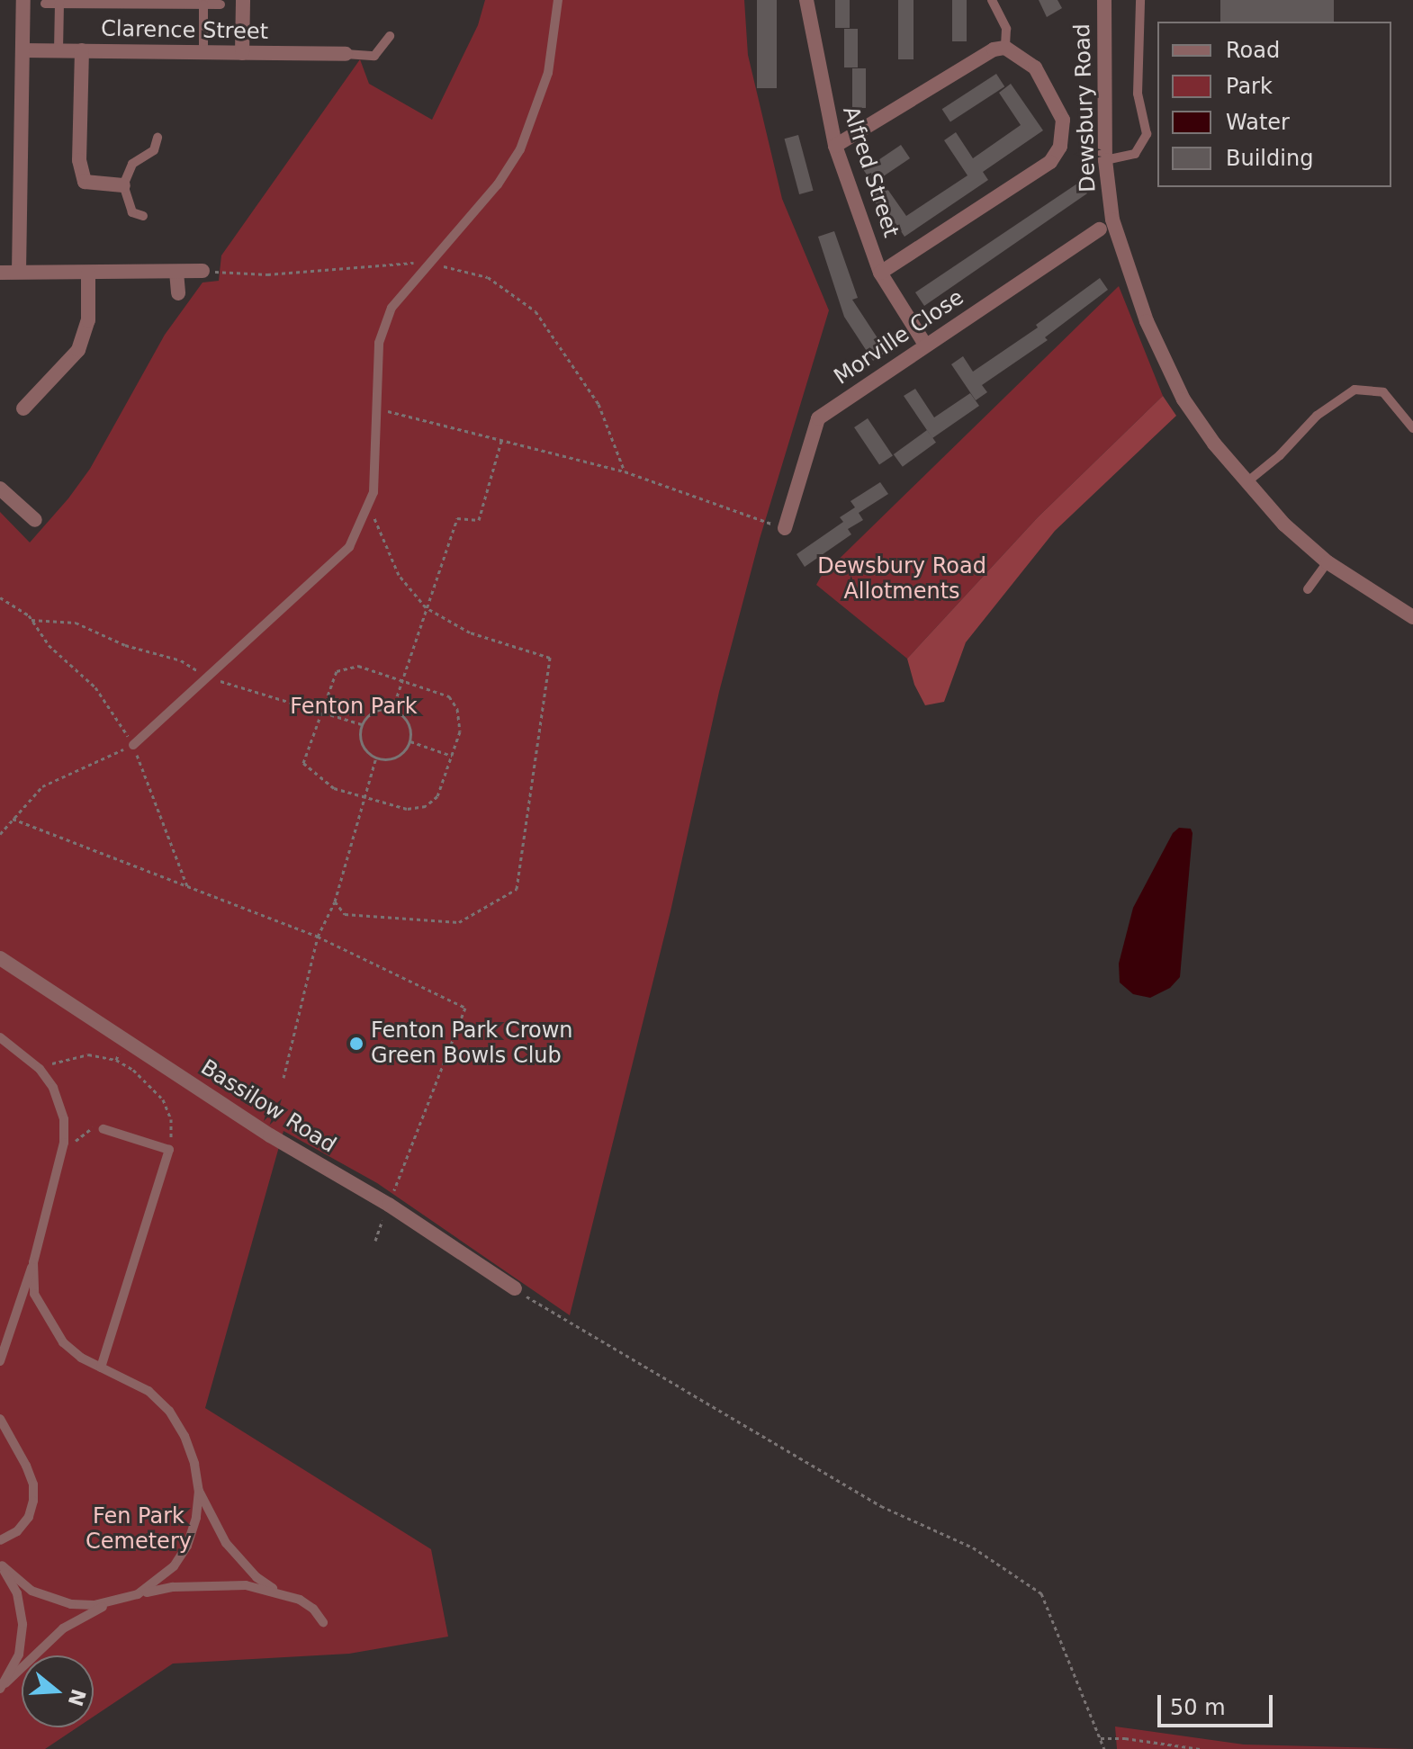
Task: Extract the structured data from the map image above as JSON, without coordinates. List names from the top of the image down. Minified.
{"streets":{"street":["Clarence Street","Dewsbury Road","Alfred Street","Morville Close","Bassilow Road"]},"crossings":[["Alfred Street","Morville Close"]],"parks":["Dewsbury Road Allotments","Fenton Park","Fen Park Cemetery"],"places":["Fenton Park Crown Green Bowls Club"],"legend":["Road","Park","Water","Building"],"scale_bar":"50 m","north":"right"}
